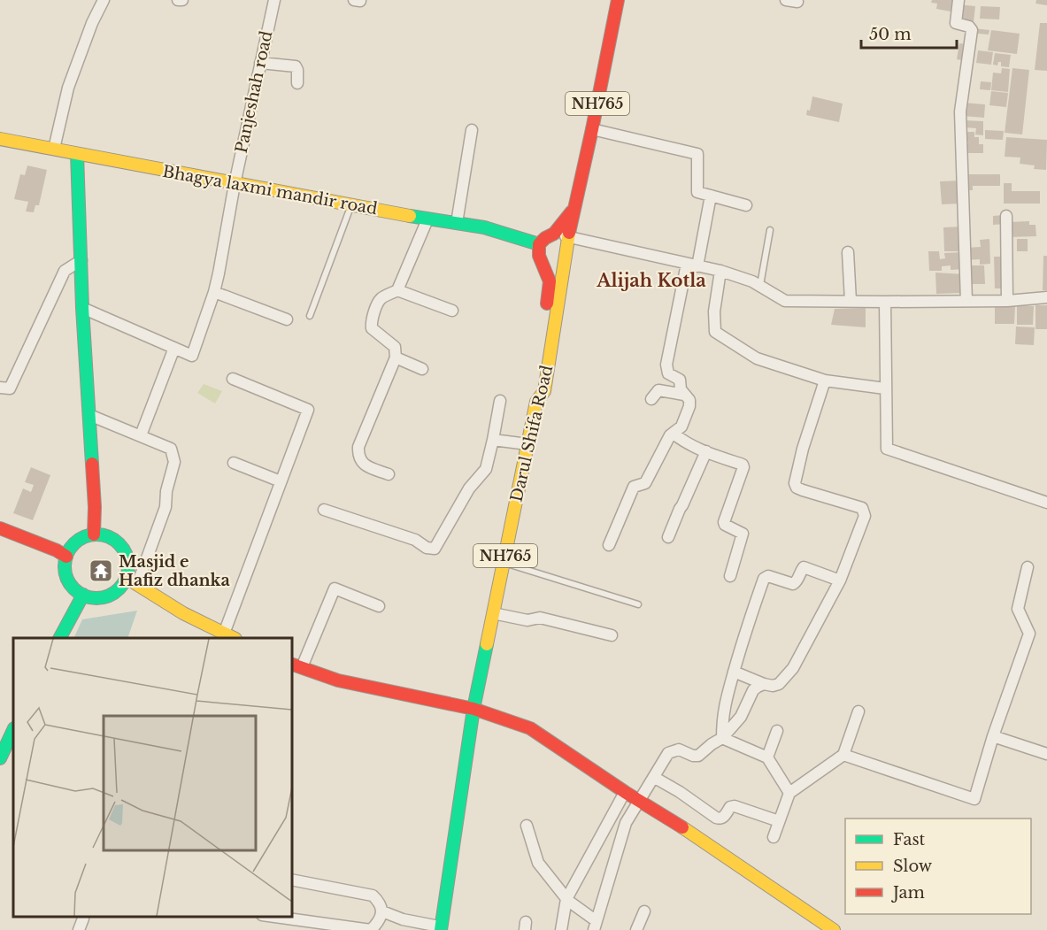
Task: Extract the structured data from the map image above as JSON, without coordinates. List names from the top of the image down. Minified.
{"streets":{"main road":["NH765","Bhagya laxmi mandir road","Darul Shifa Road"],"street":["Panjeshah road"]},"crossings":[["Panjeshah road","Bhagya laxmi mandir road"],["NH765","Bhagya laxmi mandir road"],["NH765","Darul Shifa Road"]],"districts":["Alijah Kotla"],"places":{"temple":["Masjid e Hafiz dhanka"]},"legend":["Fast","Slow","Jam"],"scale_bar":"50 m"}
